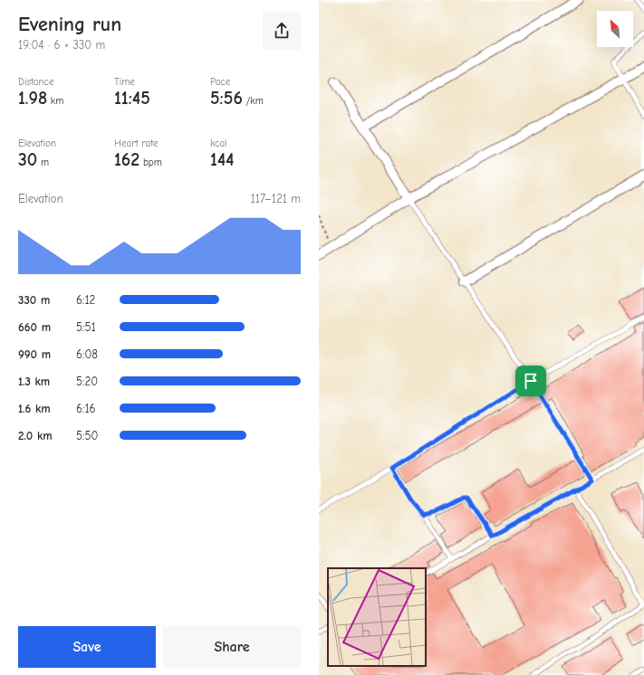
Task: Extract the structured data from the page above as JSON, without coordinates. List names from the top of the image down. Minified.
{"north":"top left","page":{"heading":["Evening run","19:04 · 6 × 330 m"],"stats":[["Distance","1.98 km"],["Time","11:45"],["Pace","5:56 /km"],["Elevation","30 m"],["Heart rate","162 bpm"],["kcal","144"]],"chart":["Elevation","117–121 m"],"list":[{"name":"330 m","note":"6:12"},{"name":"660 m","note":"5:51"},{"name":"990 m","note":"6:08"},{"name":"1.3 km","note":"5:20"},{"name":"1.6 km","note":"6:16"},{"name":"2.0 km","note":"5:50"}],"buttons":["Save","Share"]}}
